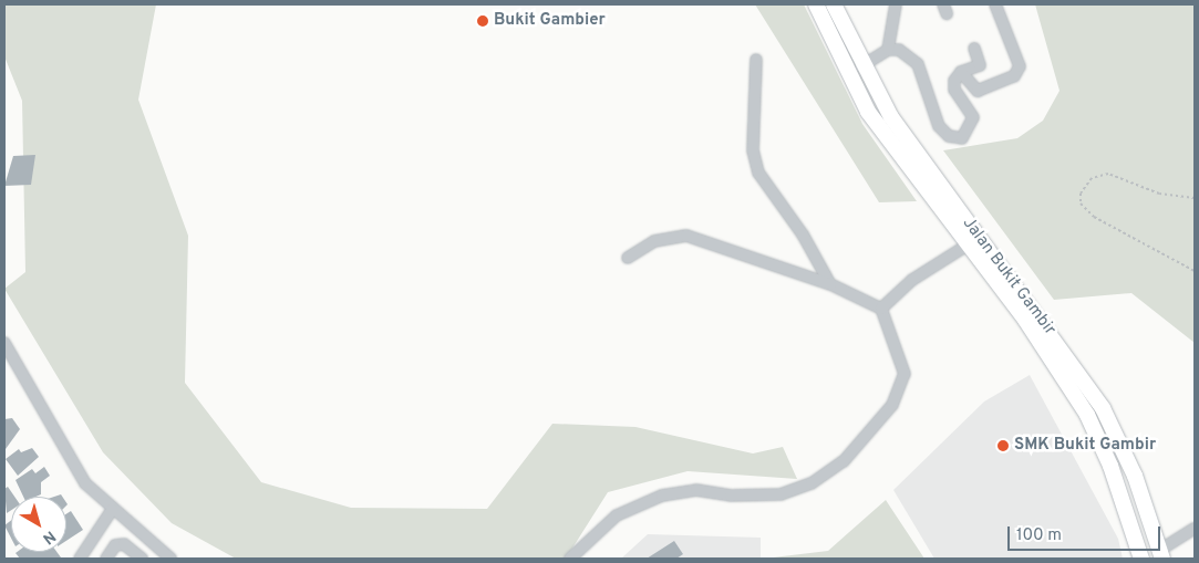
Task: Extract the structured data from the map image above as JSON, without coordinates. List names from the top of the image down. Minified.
{"streets":{"main road":["Jalan Bukit Gambir"]},"places":["Bukit Gambier","SMK Bukit Gambir"],"scale_bar":"100 m","north":"bottom right"}
